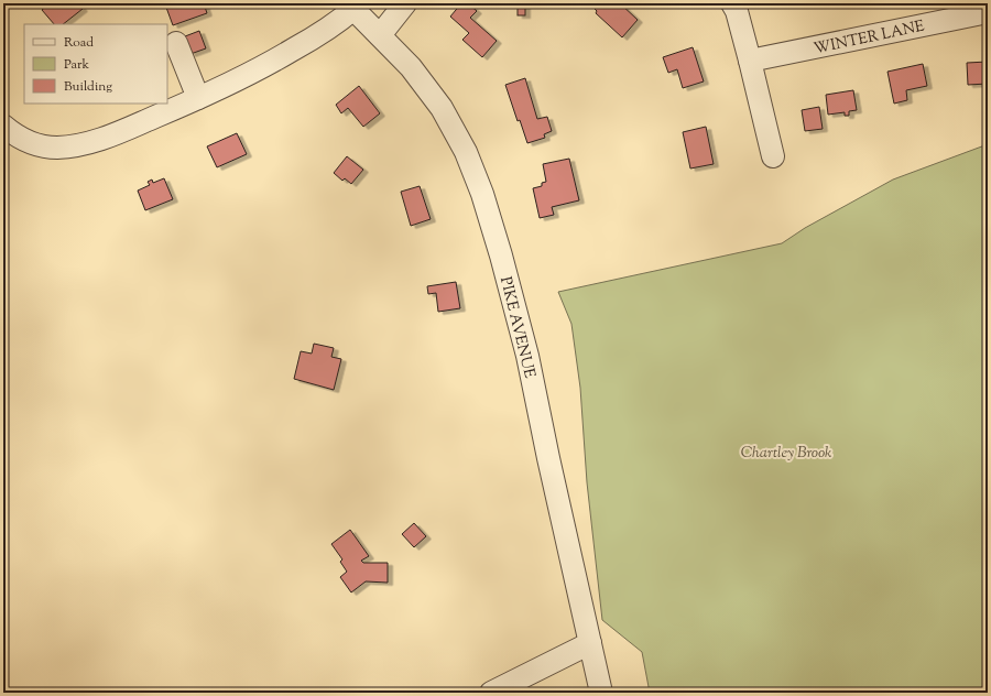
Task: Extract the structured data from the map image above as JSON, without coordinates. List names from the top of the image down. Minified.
{"streets":{"street":["WINTER LANE","PIKE AVENUE"]},"parks":["Chartley Brook"],"legend":["Road","Park","Building"]}
